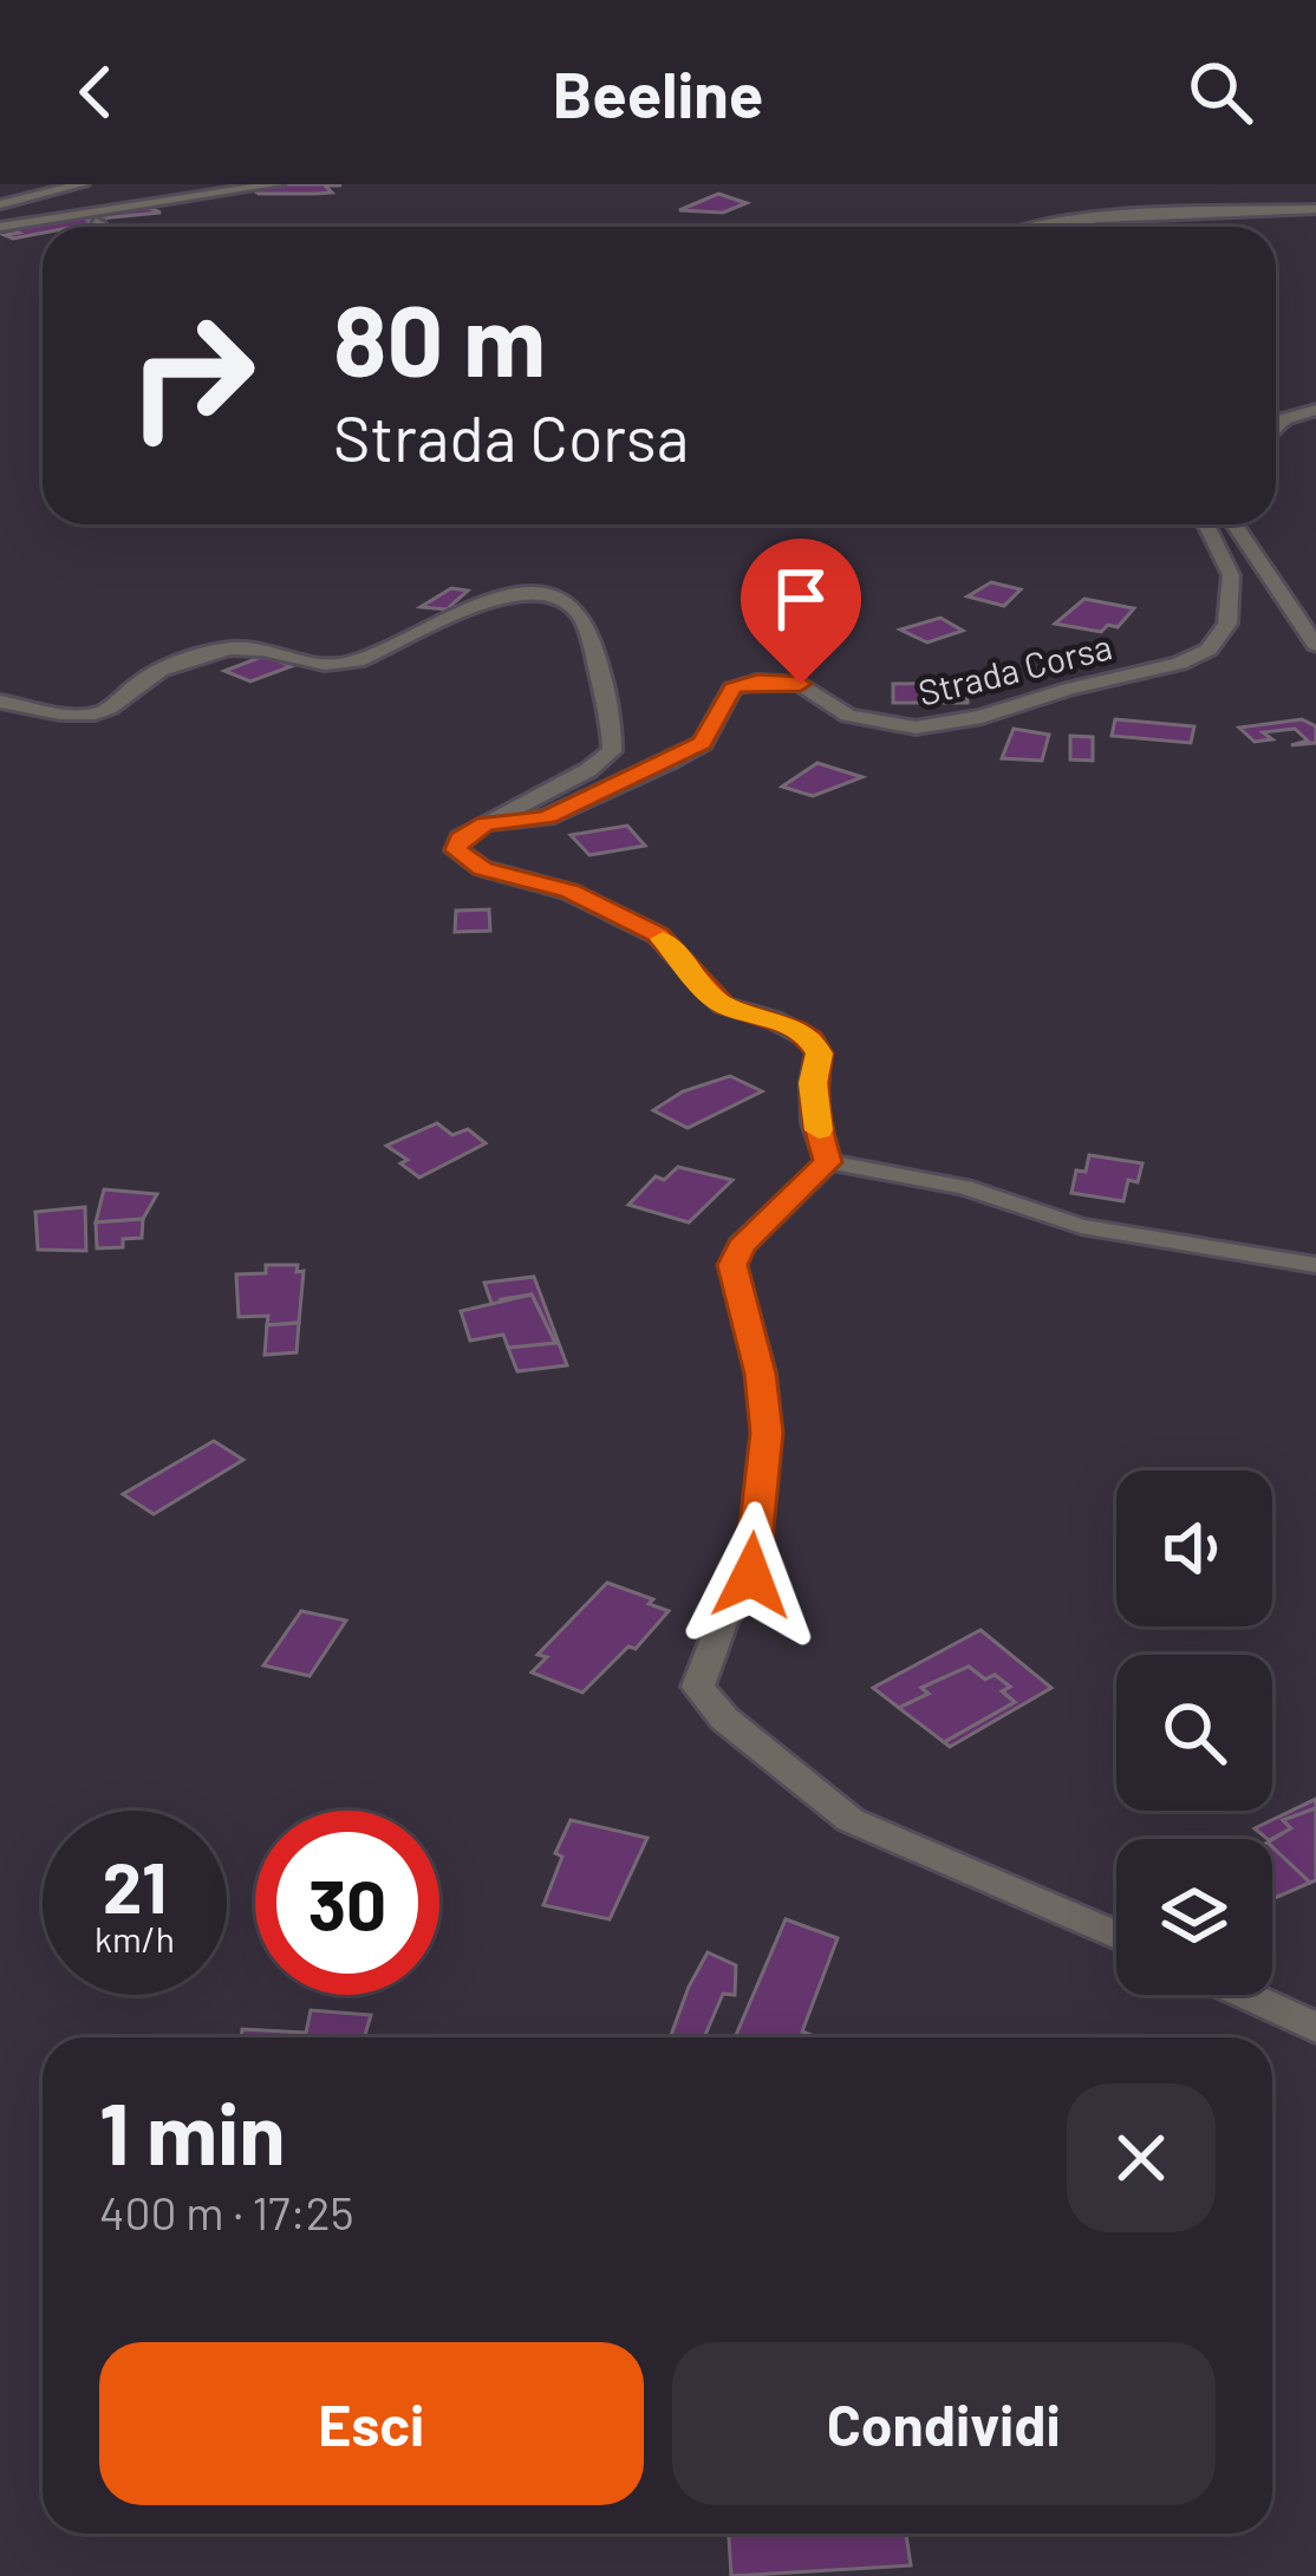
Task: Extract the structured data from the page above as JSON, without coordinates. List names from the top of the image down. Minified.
{"streets":{"street":["Strada Corsa"]},"page":{"header":"Beeline","turn":["80 m","Strada Corsa"],"speed":"21 km/h","limit":"30","heading":["1 min","400 m · 17:25"],"buttons":["Esci","Condividi"]}}
